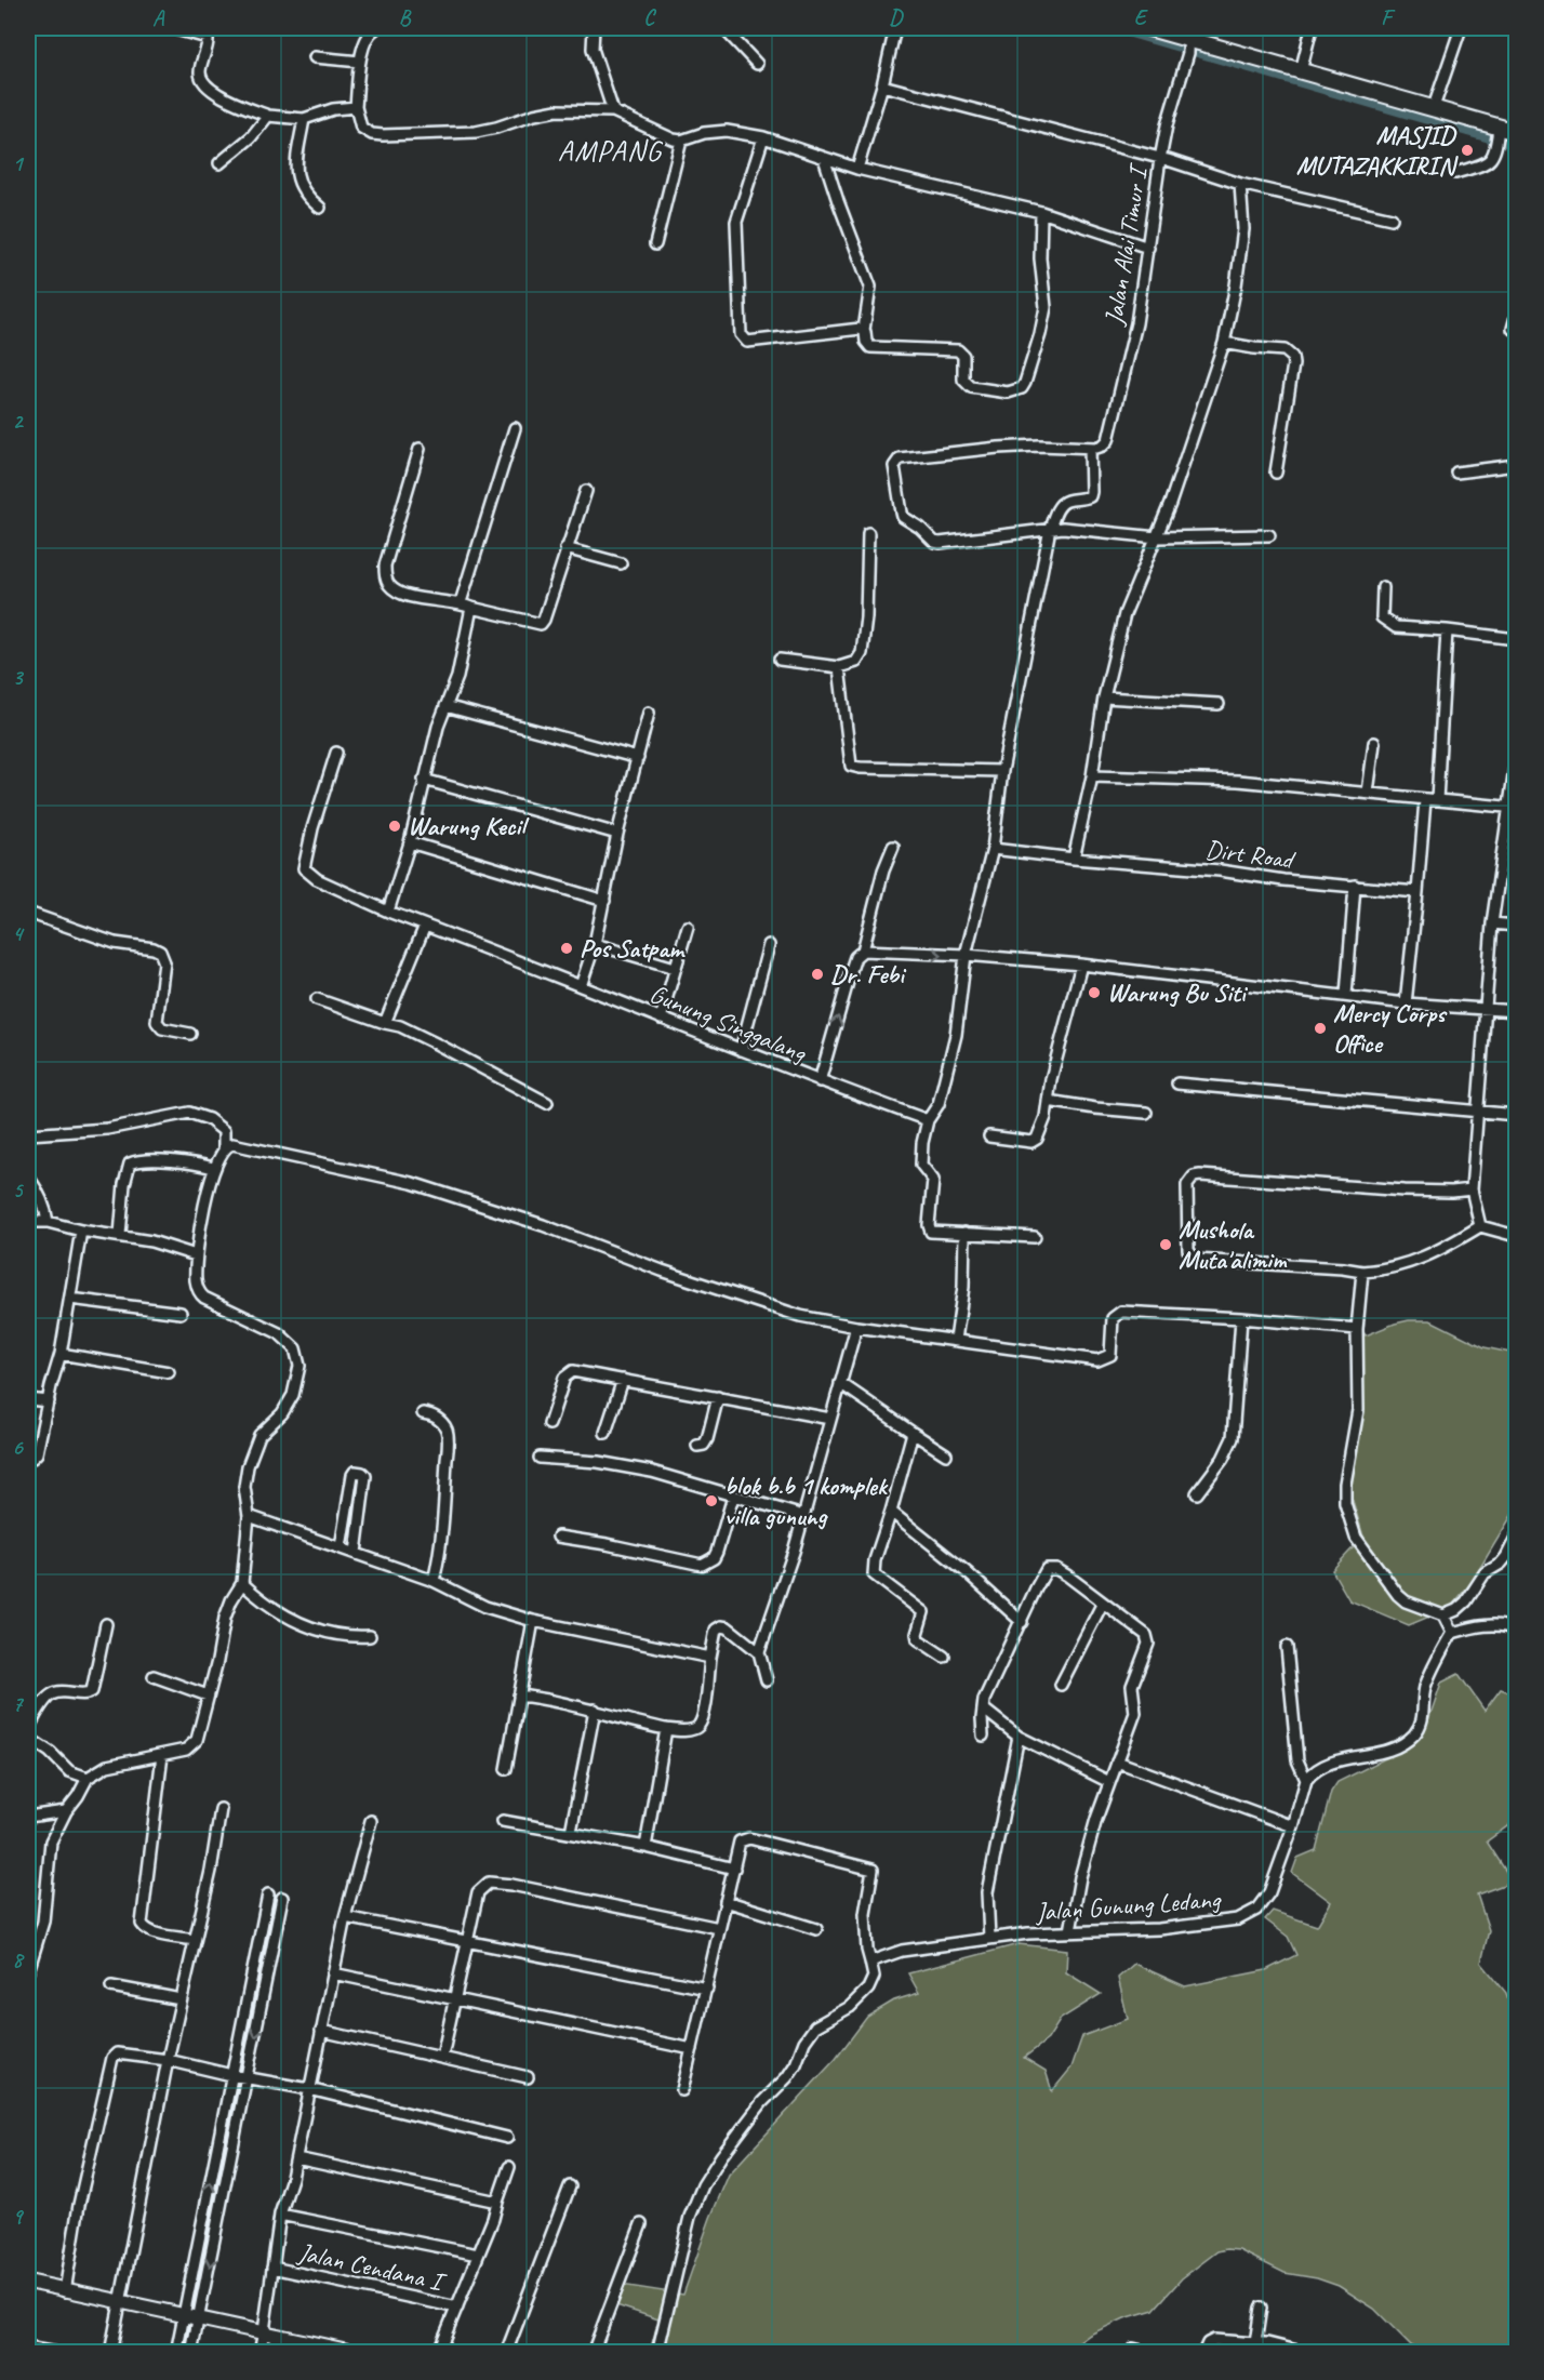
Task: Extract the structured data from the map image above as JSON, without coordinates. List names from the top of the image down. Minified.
{"streets":{"street":["Jalan Alai Timur I","Dirt Road","Gunung Singgalang","Jalan Gunung Ledang","Jalan Cendana I"]},"districts":["AMPANG"],"places":["MASJID MUTAZAKKIRIN","Warung Kecil","Pos Satpam","Dr. Febi","Warung Bu Siti","Mercy Corps Office","Mushola Muta'alimim","blok b.b 1 komplek villa gunung"],"grid":{"columns":["A","B","C","D","E","F"],"rows":["1","2","3","4","5","6","7","8","9"]}}
